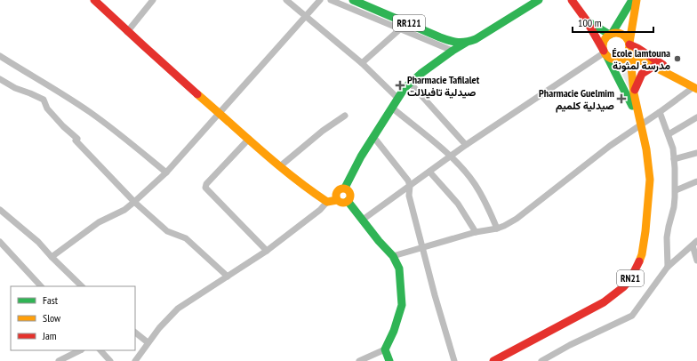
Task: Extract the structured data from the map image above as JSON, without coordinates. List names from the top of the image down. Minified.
{"streets":{"main road":["RR121","RN21"]},"places":{"other":["École lamtouna مدرسة لمثونة"],"health":["Pharmacie Tafilalet صيدلية تافيلالت","Pharmacie Guelmim صيدلية كلميم"]},"legend":["Fast","Slow","Jam"],"scale_bar":"100 m"}
